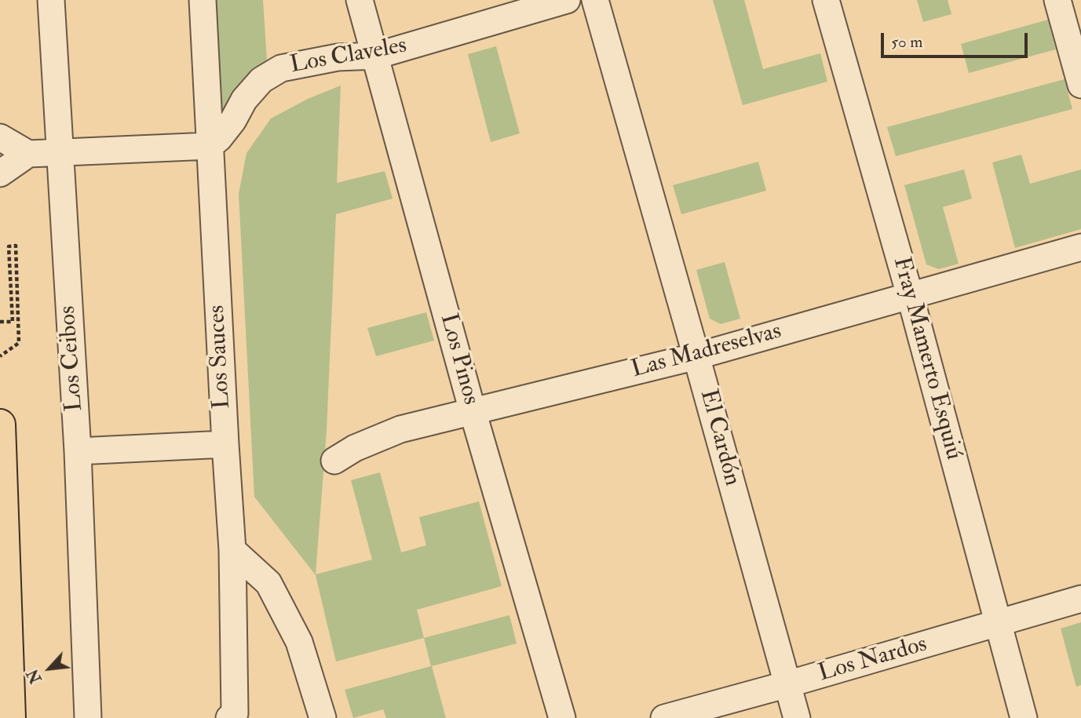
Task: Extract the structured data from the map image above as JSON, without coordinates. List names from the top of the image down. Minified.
{"streets":{"street":["Los Claveles","Las Madreselvas","Los Sauces","Los Ceibos","Fray Mamerto Esquiú","Los Pinos","El Cardón","Los Nardos"]},"crossings":[["Los Claveles","Los Sauces"],["Los Claveles","Los Pinos"],["Las Madreselvas","Fray Mamerto Esquiú"],["Las Madreselvas","Los Pinos"],["Las Madreselvas","El Cardón"],["Fray Mamerto Esquiú","Los Nardos"],["El Cardón","Los Nardos"]],"scale_bar":"50 m","north":"bottom left"}
